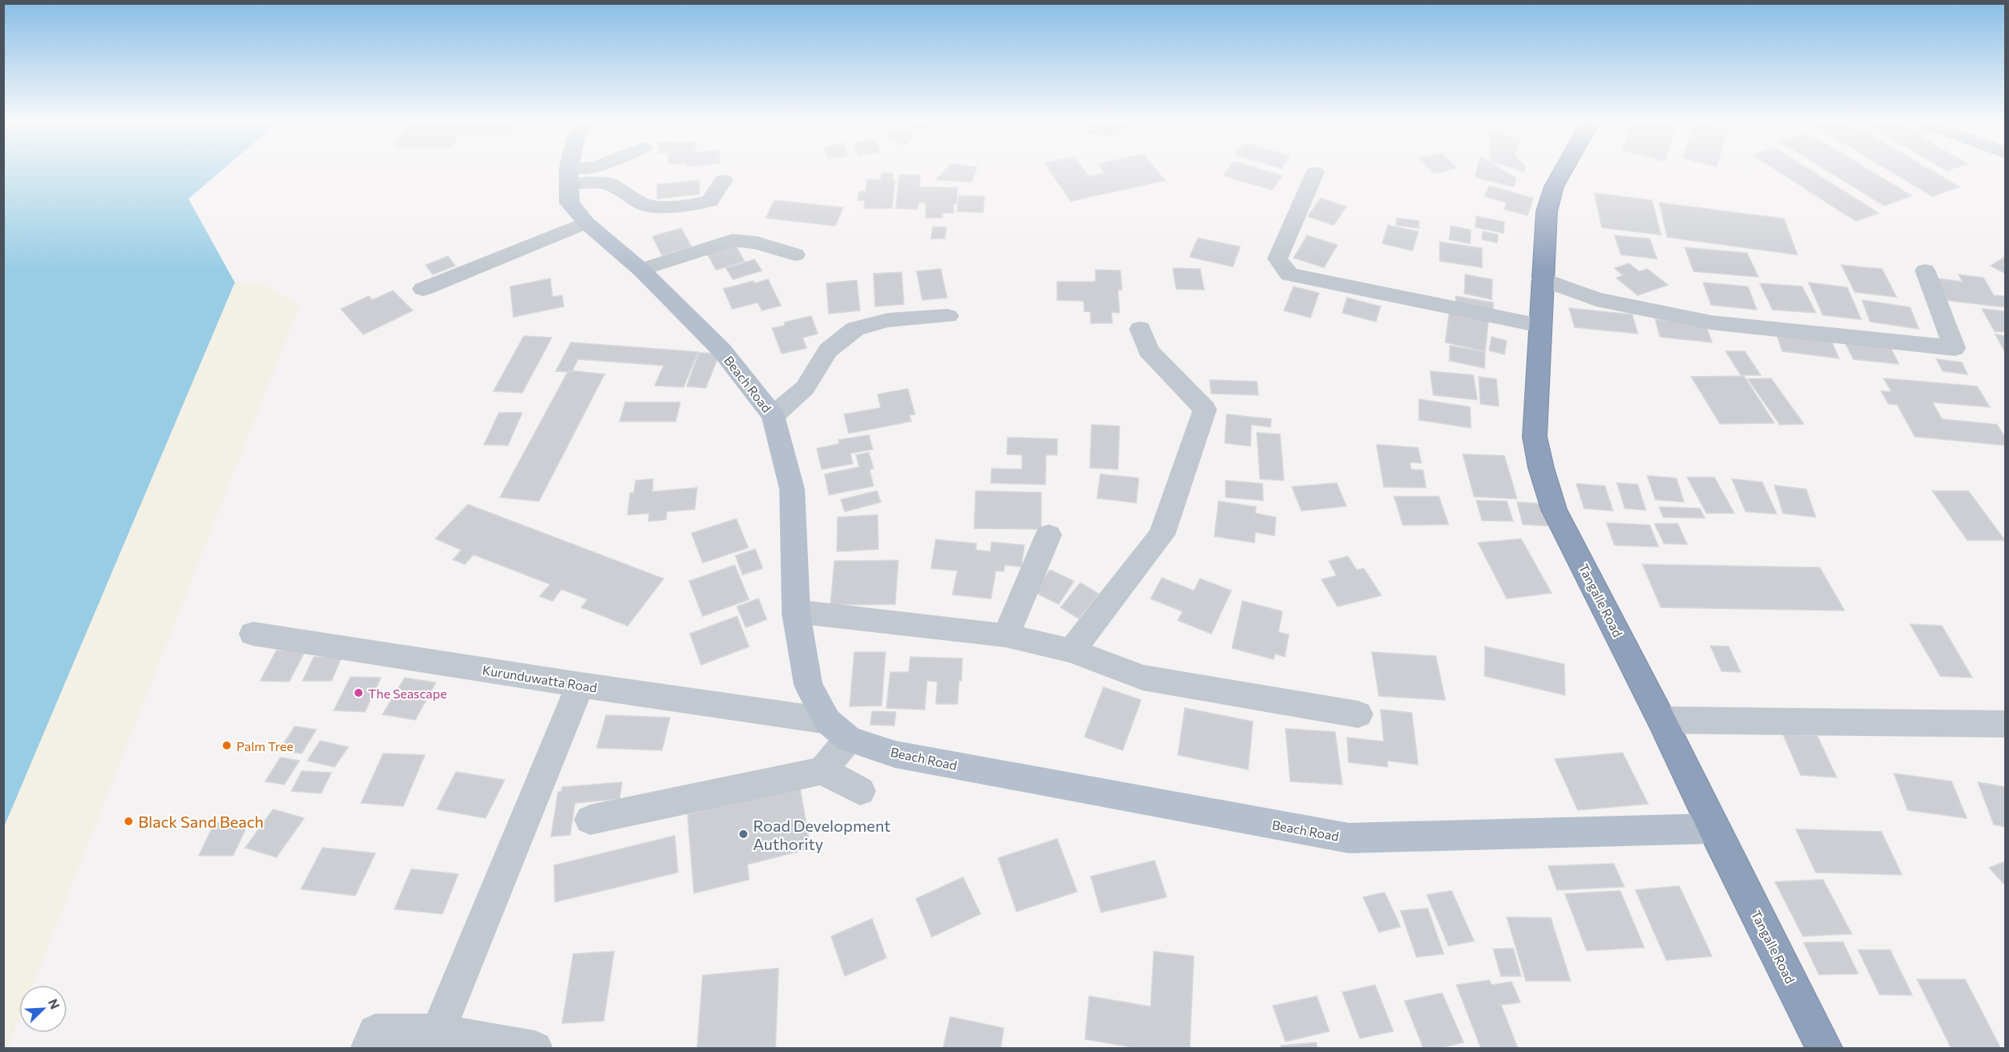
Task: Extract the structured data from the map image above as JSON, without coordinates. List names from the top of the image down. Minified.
{"streets":{"highway":["Tangalle Road"],"main road":["Beach Road"],"street":["Kurunduwatta Road"]},"crossings":[["Beach Road","Tangalle Road"],["Beach Road","Kurunduwatta Road"]],"places":["The Seascape","Palm Tree","Black Sand Beach","Road Development Authority"],"north":"top right"}
